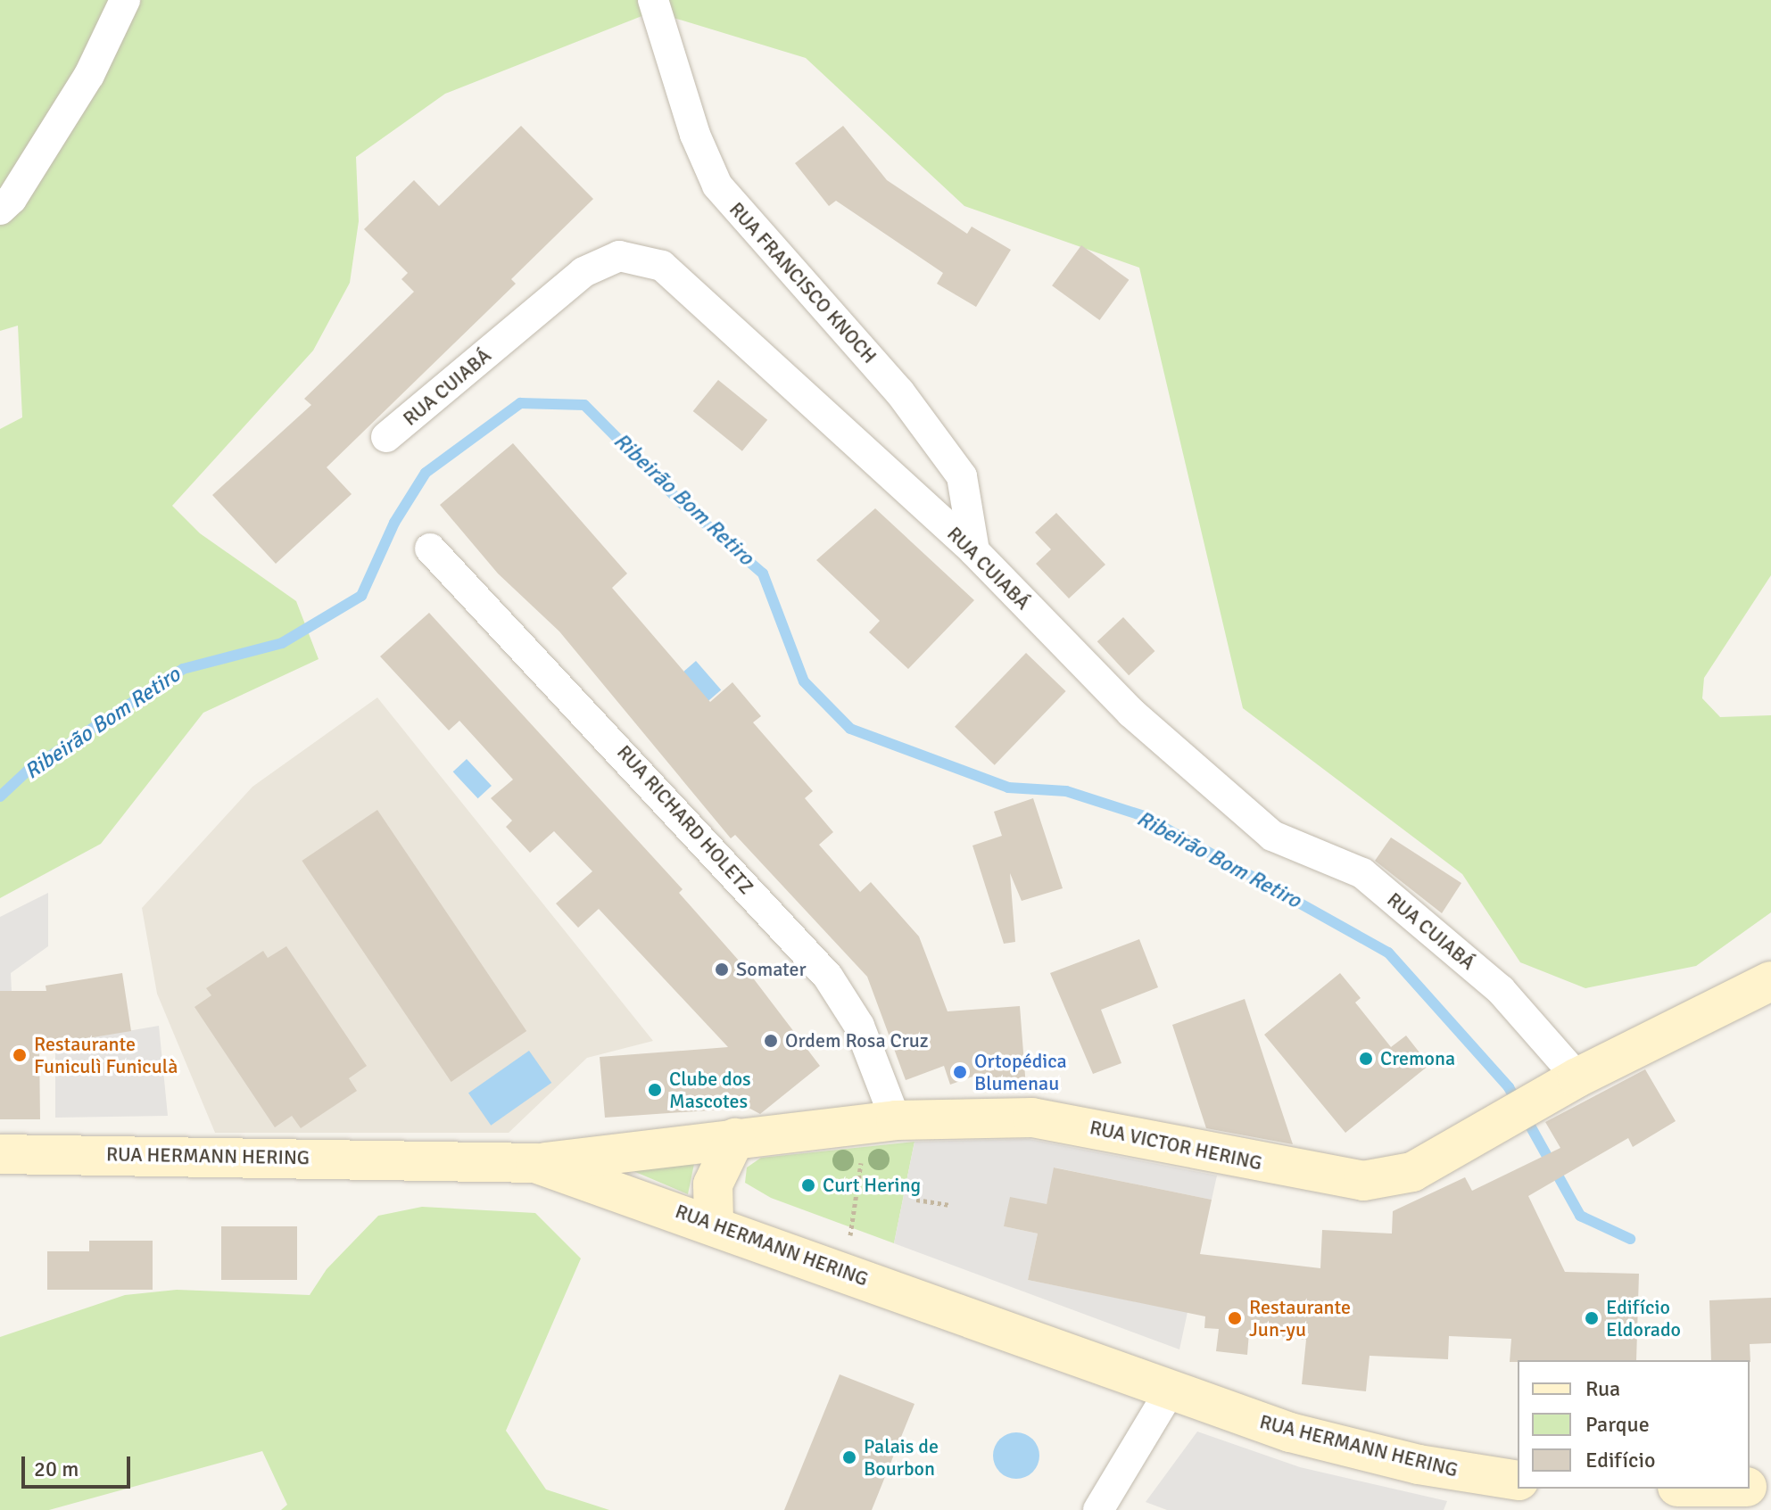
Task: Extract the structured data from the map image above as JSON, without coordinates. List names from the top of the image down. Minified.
{"streets":{"street":["RUA FRANCISCO KNOCH","RUA CUIABÁ","RUA RICHARD HOLETZ","RUA VICTOR HERING","RUA HERMANN HERING"]},"crossings":[["RUA FRANCISCO KNOCH","RUA CUIABÁ"],["RUA CUIABÁ","RUA VICTOR HERING"],["RUA RICHARD HOLETZ","RUA VICTOR HERING"],["RUA VICTOR HERING","RUA HERMANN HERING"]],"water":["Ribeirão Bom Retiro"],"places":["Somater","Ordem Rosa Cruz","Restaurante Funiculì Funiculà","Cremona","Ortopédica Blumenau","Clube dos Mascotes","Curt Hering","Restaurante Jun-yu","Edifício Eldorado","Palais de Bourbon"],"legend":["Rua","Parque","Edifício"],"scale_bar":"20 m"}
